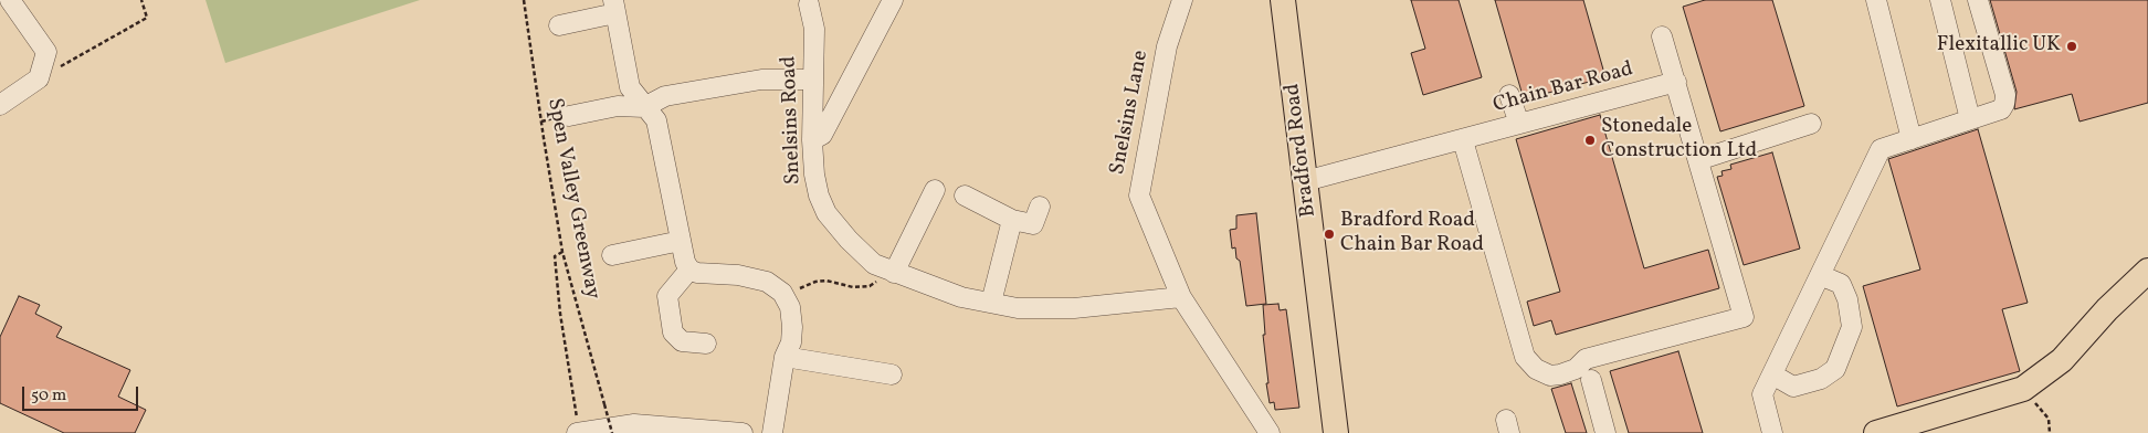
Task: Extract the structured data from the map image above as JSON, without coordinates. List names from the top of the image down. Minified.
{"streets":{"main road":["Bradford Road"],"street":["Chain Bar Road","Snelsins Lane","Snelsins Road"],"path":["Spen Valley Greenway"]},"crossings":[["Chain Bar Road","Bradford Road"],["Snelsins Lane","Snelsins Road"]],"places":["Flexitallic UK","Stonedale Construction Ltd","Bradford Road Chain Bar Road"],"scale_bar":"50 m"}
